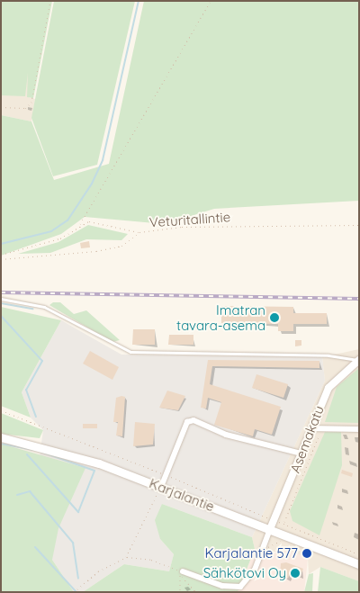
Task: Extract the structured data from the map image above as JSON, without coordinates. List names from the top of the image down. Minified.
{"streets":{"main road":["Karjalantie"],"street":["Asemakatu"],"path":["Veturitallintie"]},"crossings":[["Asemakatu","Karjalantie"]],"places":["Imatran tavara-asema","Karjalantie 577","Sähkötovi Oy"]}
